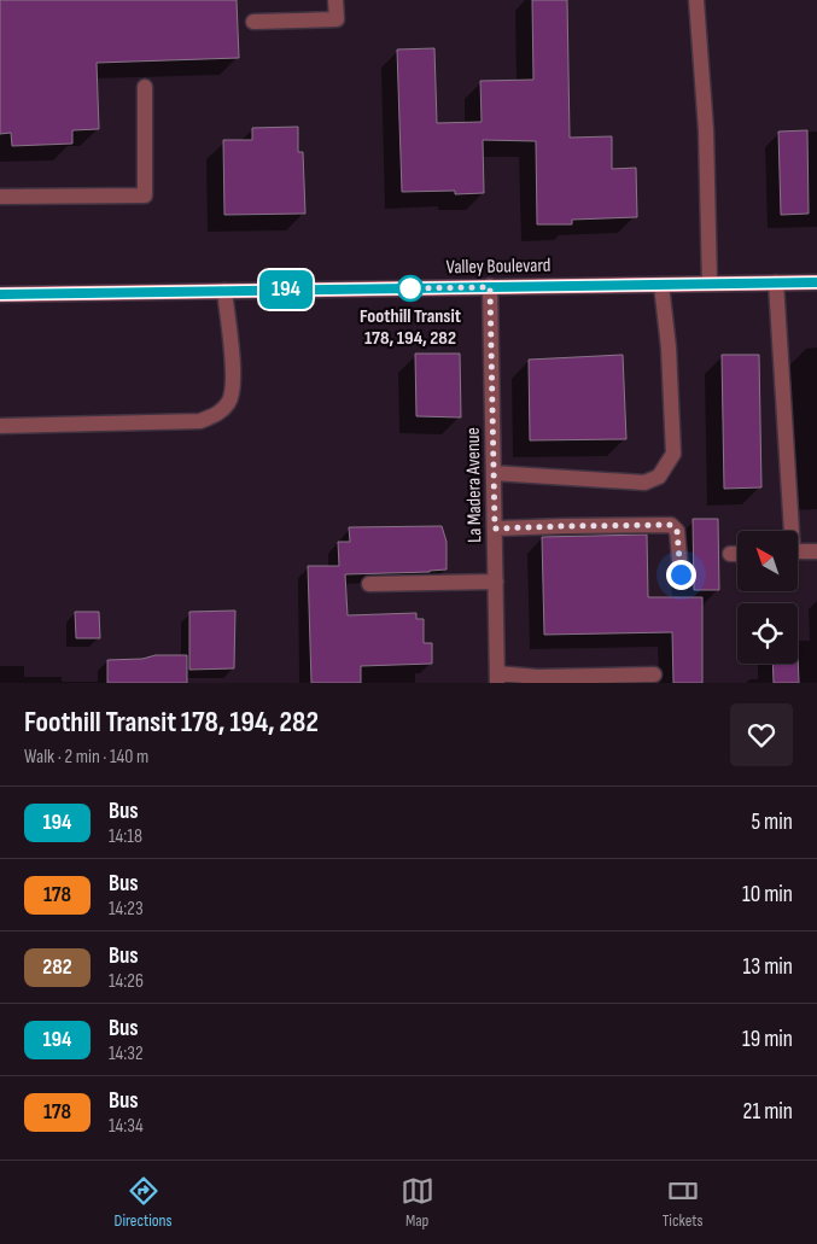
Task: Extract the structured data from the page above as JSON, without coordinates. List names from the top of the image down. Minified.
{"streets":{"main road":["Valley Boulevard"],"street":["La Madera Avenue"]},"crossings":[["Valley Boulevard","La Madera Avenue"]],"places":["Foothill Transit 178, 194, 282"],"lines":["bus line 194"],"north":"top left","page":{"on_map":"194","heading":["Foothill Transit 178, 194, 282","Walk · 2 min · 140 m"],"list":[{"mark":"194","name":"Bus","note":"14:18","value":"5 min"},{"mark":"178","name":"Bus","note":"14:23","value":"10 min"},{"mark":"282","name":"Bus","note":"14:26","value":"13 min"},{"mark":"194","name":"Bus","note":"14:32","value":"19 min"},{"mark":"178","name":"Bus","note":"14:34","value":"21 min"}],"tabs":["Directions","Map","Tickets"]}}
